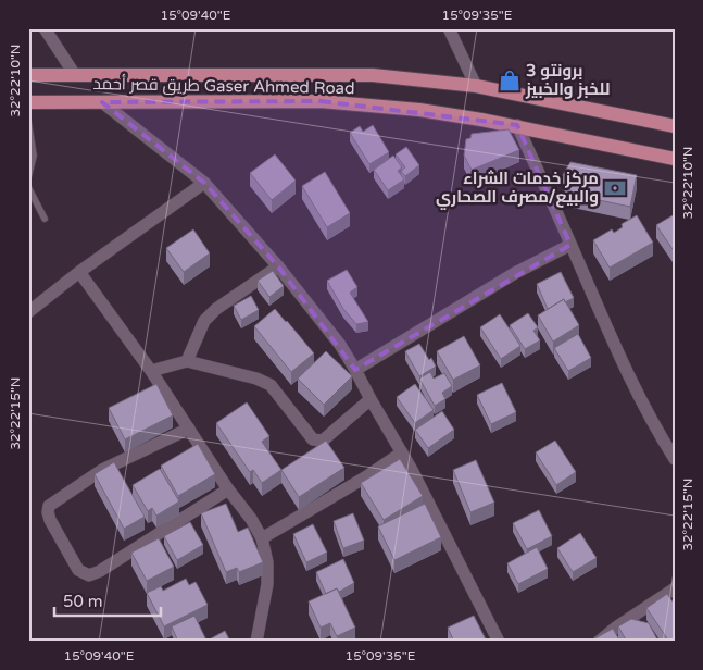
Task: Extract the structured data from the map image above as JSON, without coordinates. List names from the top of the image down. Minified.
{"streets":{"main road":["طريق قصر أحمد Gaser Ahmed Road"]},"places":{"shop":["برونتو 3 للخبز والخبيز"],"bank":["مركز خدمات الشراء والبيع/مصرف الصحاري"]},"scale_bar":"50 m","coordinates":["15°09'40\"E","15°09'35\"E","32°22'10\"N","32°22'15\"N"]}
